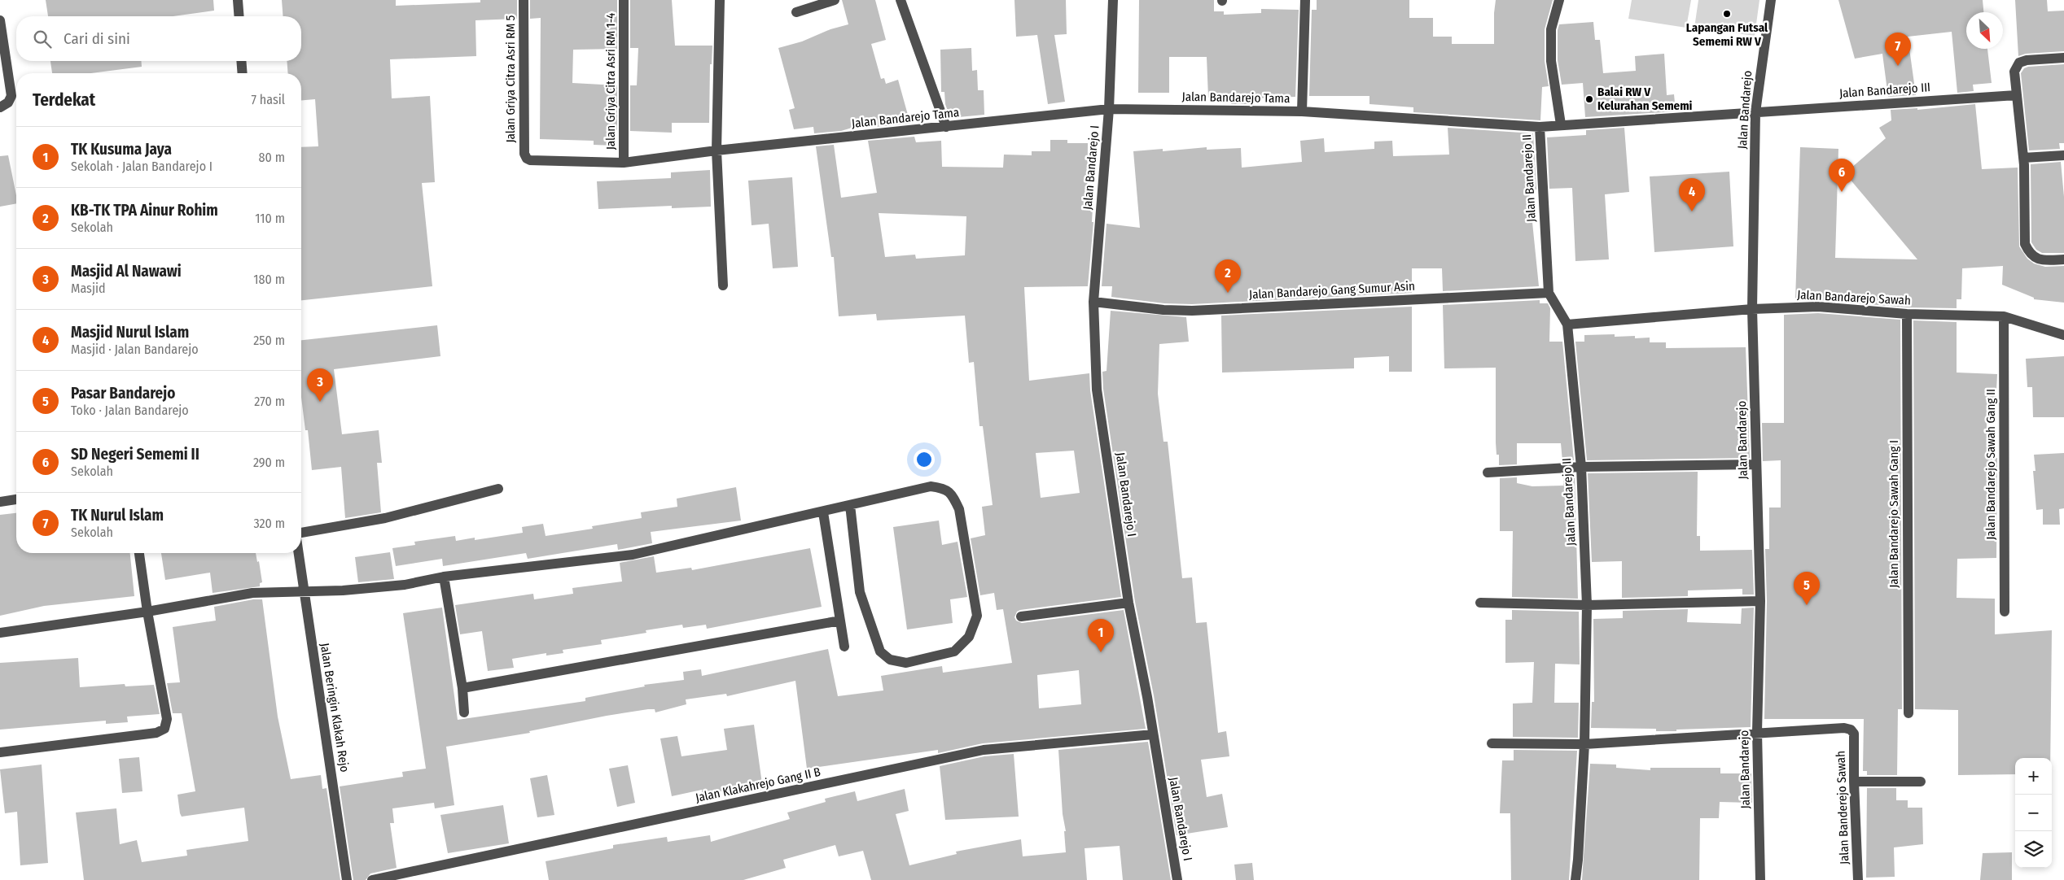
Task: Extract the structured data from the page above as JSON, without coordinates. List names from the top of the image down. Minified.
{"streets":{"street":["Jalan Griya Citra Asri RM 5","Jalan Griya Citra Asri RM 1-4","Jalan Bandarejo III","Jalan Bandarejo Tama","Jalan Bandarejo","Jalan Bandarejo I","Jalan Bandarejo II","Jalan Bandarejo Gang Sumur Asin","Jalan Bandarejo Sawah","Jalan Bandarejo Sawah Gang II","Jalan Bandarejo Sawah Gang I","Jalan Beringin Klakah Rejo","Jalan Klakahrejo Gang II B","Jalan Banderejo Sawah"]},"crossings":[["Jalan Griya Citra Asri RM 5","Jalan Bandarejo Tama"],["Jalan Griya Citra Asri RM 1-4","Jalan Bandarejo Tama"],["Jalan Bandarejo III","Jalan Bandarejo Tama"],["Jalan Bandarejo III","Jalan Bandarejo"],["Jalan Bandarejo Tama","Jalan Bandarejo"],["Jalan Bandarejo Tama","Jalan Bandarejo I"],["Jalan Bandarejo Tama","Jalan Bandarejo II"],["Jalan Bandarejo","Jalan Bandarejo Sawah"],["Jalan Bandarejo","Jalan Banderejo Sawah"],["Jalan Bandarejo I","Jalan Bandarejo Gang Sumur Asin"],["Jalan Bandarejo I","Jalan Klakahrejo Gang II B"],["Jalan Bandarejo II","Jalan Bandarejo Gang Sumur Asin"],["Jalan Bandarejo II","Jalan Bandarejo Sawah"],["Jalan Bandarejo Sawah","Jalan Bandarejo Sawah Gang II"],["Jalan Bandarejo Sawah","Jalan Bandarejo Sawah Gang I"]],"places":["Lapangan Futsal Sememi RW V","Balai RW V Kelurahan Sememi"],"north":"bottom right","page":{"search":"Cari di sini","pins":["7","6","4","2","3","5","1"],"heading":["Terdekat","7 hasil"],"list":[{"mark":"1","name":"TK Kusuma Jaya","note":"Sekolah · Jalan Bandarejo I","value":"80 m"},{"mark":"2","name":"KB-TK TPA Ainur Rohim","note":"Sekolah","value":"110 m"},{"mark":"3","name":"Masjid Al Nawawi","note":"Masjid","value":"180 m"},{"mark":"4","name":"Masjid Nurul Islam","note":"Masjid · Jalan Bandarejo","value":"250 m"},{"mark":"5","name":"Pasar Bandarejo","note":"Toko · Jalan Bandarejo","value":"270 m"},{"mark":"6","name":"SD Negeri Sememi II","note":"Sekolah","value":"290 m"},{"mark":"7","name":"TK Nurul Islam","note":"Sekolah","value":"320 m"}],"map_buttons":["+","−"]}}
